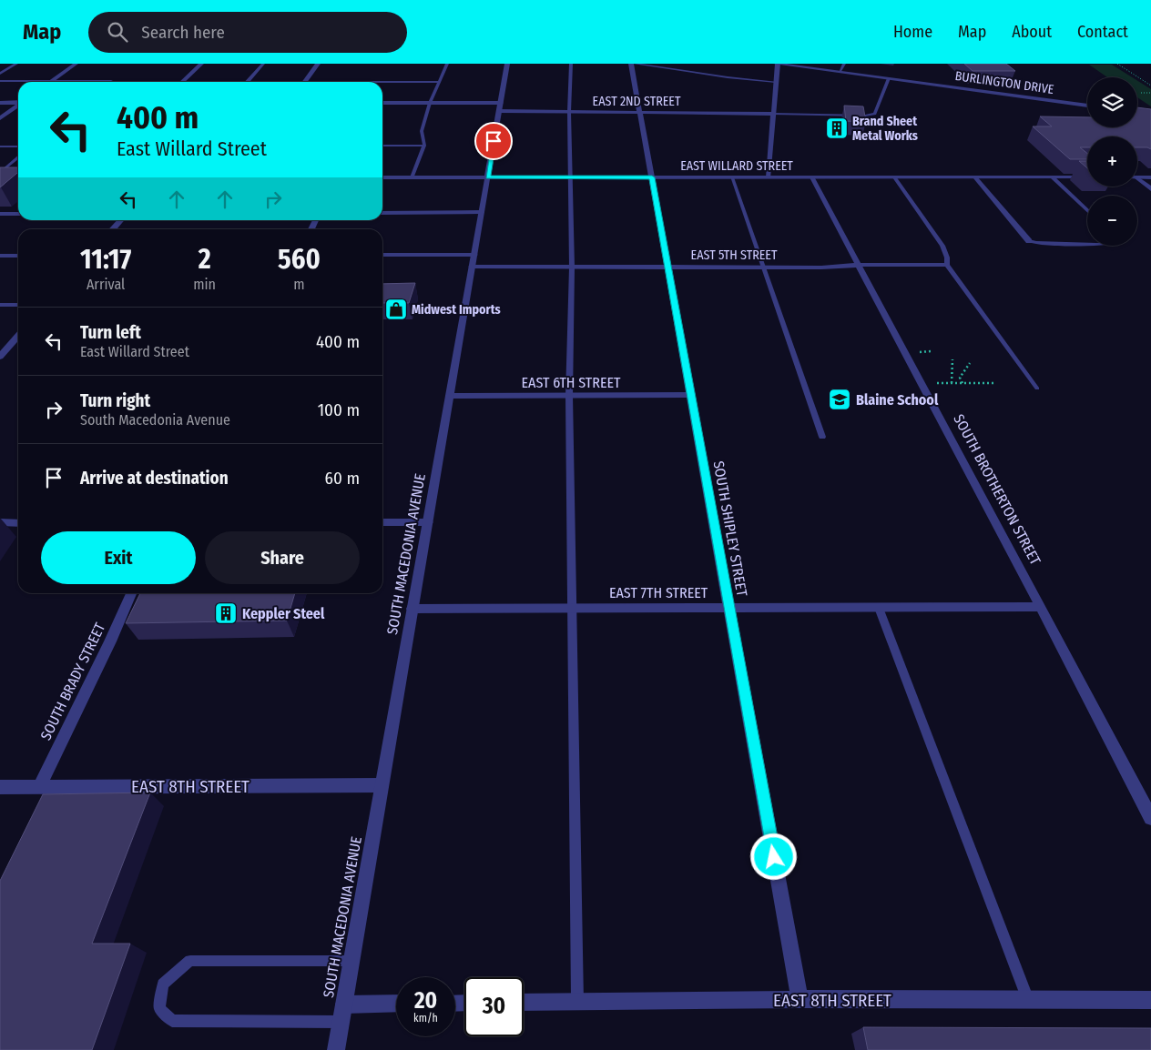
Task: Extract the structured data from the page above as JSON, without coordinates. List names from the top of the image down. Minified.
{"streets":{"street":["BURLINGTON DRIVE","EAST 2ND STREET","EAST WILLARD STREET","EAST 5TH STREET","EAST 6TH STREET","SOUTH BROTHERTON STREET","SOUTH SHIPLEY STREET","SOUTH MACEDONIA AVENUE","EAST 7TH STREET","SOUTH BRADY STREET","EAST 8TH STREET"]},"crossings":[["EAST 2ND STREET","SOUTH SHIPLEY STREET"],["EAST 2ND STREET","SOUTH MACEDONIA AVENUE"],["EAST WILLARD STREET","SOUTH BROTHERTON STREET"],["EAST WILLARD STREET","SOUTH SHIPLEY STREET"],["EAST WILLARD STREET","SOUTH MACEDONIA AVENUE"],["EAST 5TH STREET","SOUTH BROTHERTON STREET"],["EAST 5TH STREET","SOUTH SHIPLEY STREET"],["EAST 5TH STREET","SOUTH MACEDONIA AVENUE"],["EAST 6TH STREET","SOUTH SHIPLEY STREET"],["EAST 6TH STREET","SOUTH MACEDONIA AVENUE"],["SOUTH BROTHERTON STREET","EAST 7TH STREET"],["SOUTH SHIPLEY STREET","EAST 7TH STREET"],["SOUTH SHIPLEY STREET","EAST 8TH STREET"],["SOUTH MACEDONIA AVENUE","EAST 7TH STREET"],["SOUTH MACEDONIA AVENUE","EAST 8TH STREET"],["SOUTH BRADY STREET","EAST 8TH STREET"]],"places":{"building":["Brand Sheet Metal Works","Keppler Steel"],"shop":["Midwest Imports"],"school or university":["Blaine School"]},"page":{"header":"Map","search":"Search here","nav":["Home","Map","About","Contact"],"map_buttons":["+","−"],"turn":["400 m","East Willard Street"],"eta":["11:17","Arrival","2","min","560","m"],"list":[{"name":"Turn left","note":"East Willard Street","value":"400 m"},{"name":"Turn right","note":"South Macedonia Avenue","value":"100 m"},{"name":"Arrive at destination","value":"60 m"}],"buttons":["Exit","Share"],"speed":"20 km/h","limit":"30"}}
